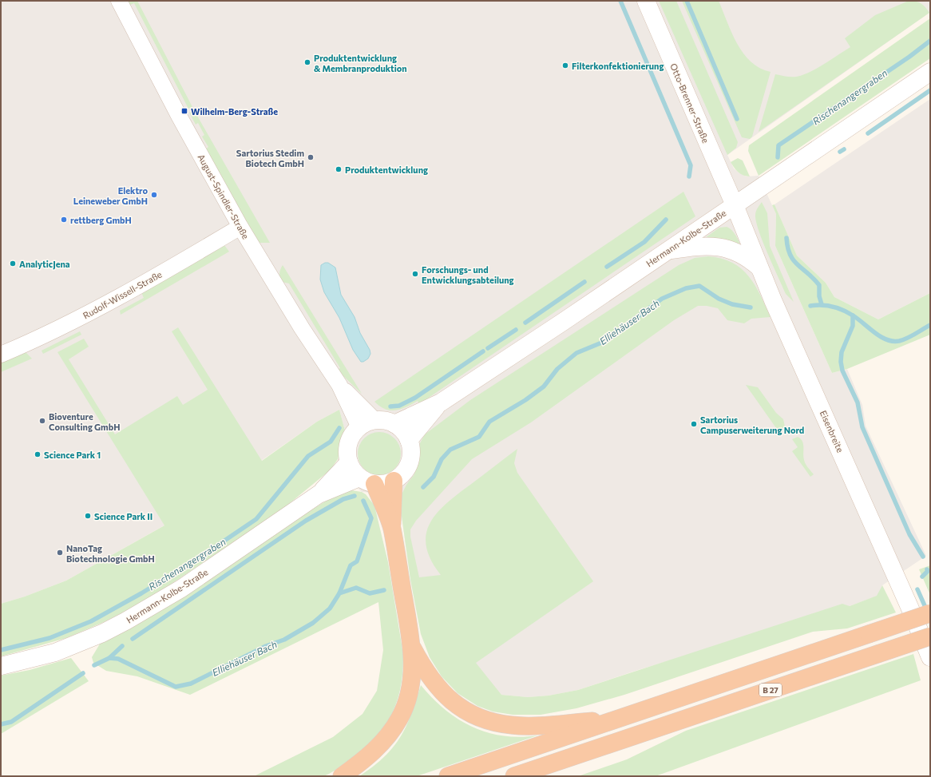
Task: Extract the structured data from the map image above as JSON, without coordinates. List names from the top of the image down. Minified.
{"streets":{"highway":["B 27"],"main road":["Otto-Brenner-Straße","Hermann-Kolbe-Straße","Eisenbreite"],"street":["August-Spindler-Straße","Rudolf-Wissell-Straße"]},"crossings":[["Otto-Brenner-Straße","Hermann-Kolbe-Straße"],["Otto-Brenner-Straße","Eisenbreite"],["August-Spindler-Straße","Hermann-Kolbe-Straße"],["August-Spindler-Straße","Rudolf-Wissell-Straße"],["Hermann-Kolbe-Straße","Eisenbreite"]],"water":["Rischenangergraben","Elliehäuser Bach"],"places":{"other":["Produktentwicklung & Membranproduktion","Filterkonfektionierung","Sartorius Stedim Biotech GmbH","Produktentwicklung","Elektro Leineweber GmbH","rettberg GmbH","AnalyticJena","Forschungs- und Entwicklungsabteilung","Bioventure Consulting GmbH","Sartorius Campuserweiterung Nord","Science Park 1","Science Park II","NanoTag Biotechnologie GmbH"],"transit":["Wilhelm-Berg-Straße"]}}
